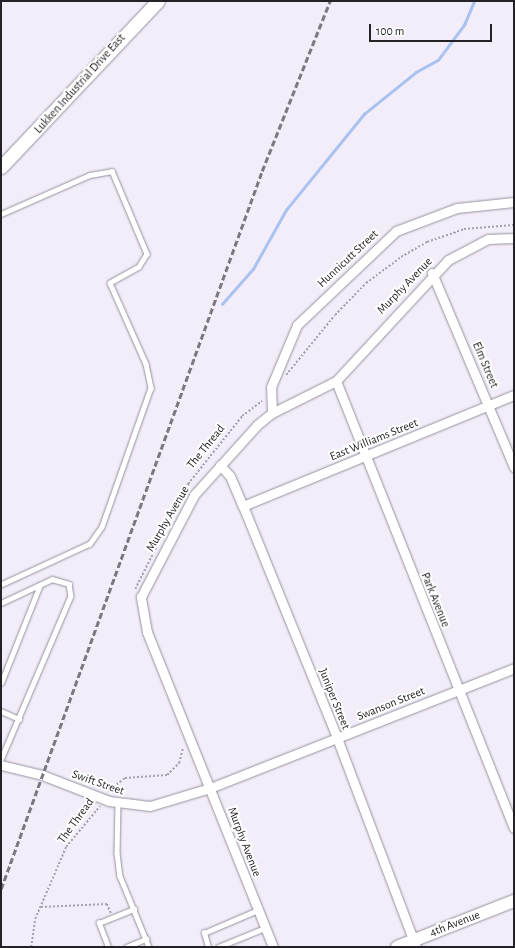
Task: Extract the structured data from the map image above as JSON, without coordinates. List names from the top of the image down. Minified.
{"streets":{"main road":["Lukken Industrial Drive East"],"street":["Hunnicutt Street","Murphy Avenue","Elm Street","East Williams Street","Park Avenue","Juniper Street","Swanson Street","Swift Street","4th Avenue"],"path":["The Thread"]},"crossings":[["Hunnicutt Street","Murphy Avenue"],["Hunnicutt Street","The Thread"],["Murphy Avenue","Elm Street"],["Murphy Avenue","Park Avenue"],["Murphy Avenue","Juniper Street"],["Murphy Avenue","Swanson Street"],["Murphy Avenue","Swift Street"],["Elm Street","East Williams Street"],["East Williams Street","Park Avenue"],["East Williams Street","Juniper Street"],["The Thread","Swift Street"],["Park Avenue","Swanson Street"],["Juniper Street","Swanson Street"],["Juniper Street","4th Avenue"],["Swanson Street","Swift Street"]],"scale_bar":"100 m"}
